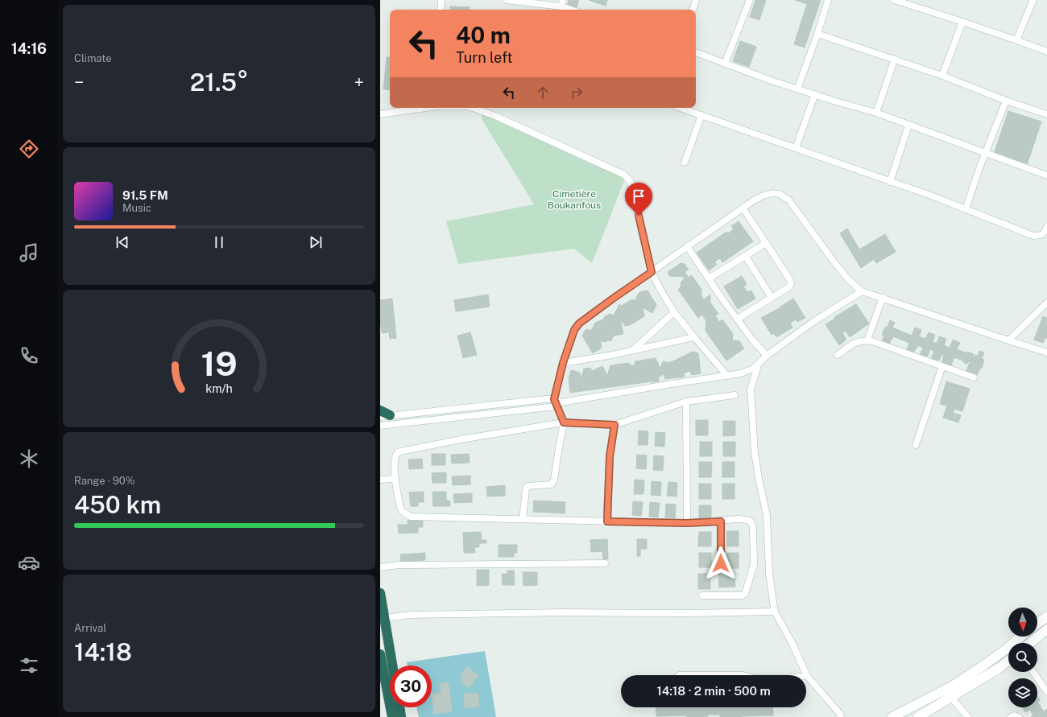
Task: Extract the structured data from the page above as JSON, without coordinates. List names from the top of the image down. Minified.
{"parks":["Cimetière Boukanfous"],"north":"bottom","page":{"tabs":"14:16","tile":["Climate",["Range · 90%","450 km"],["Arrival","14:18"]],"turn":["40 m","Turn left"],"heat":["−","21.5°","+"],"song":["91.5 FM","Music"],"limit":"30","trip":"14:18 · 2 min · 500 m","gauge":["19","km/h"]}}
